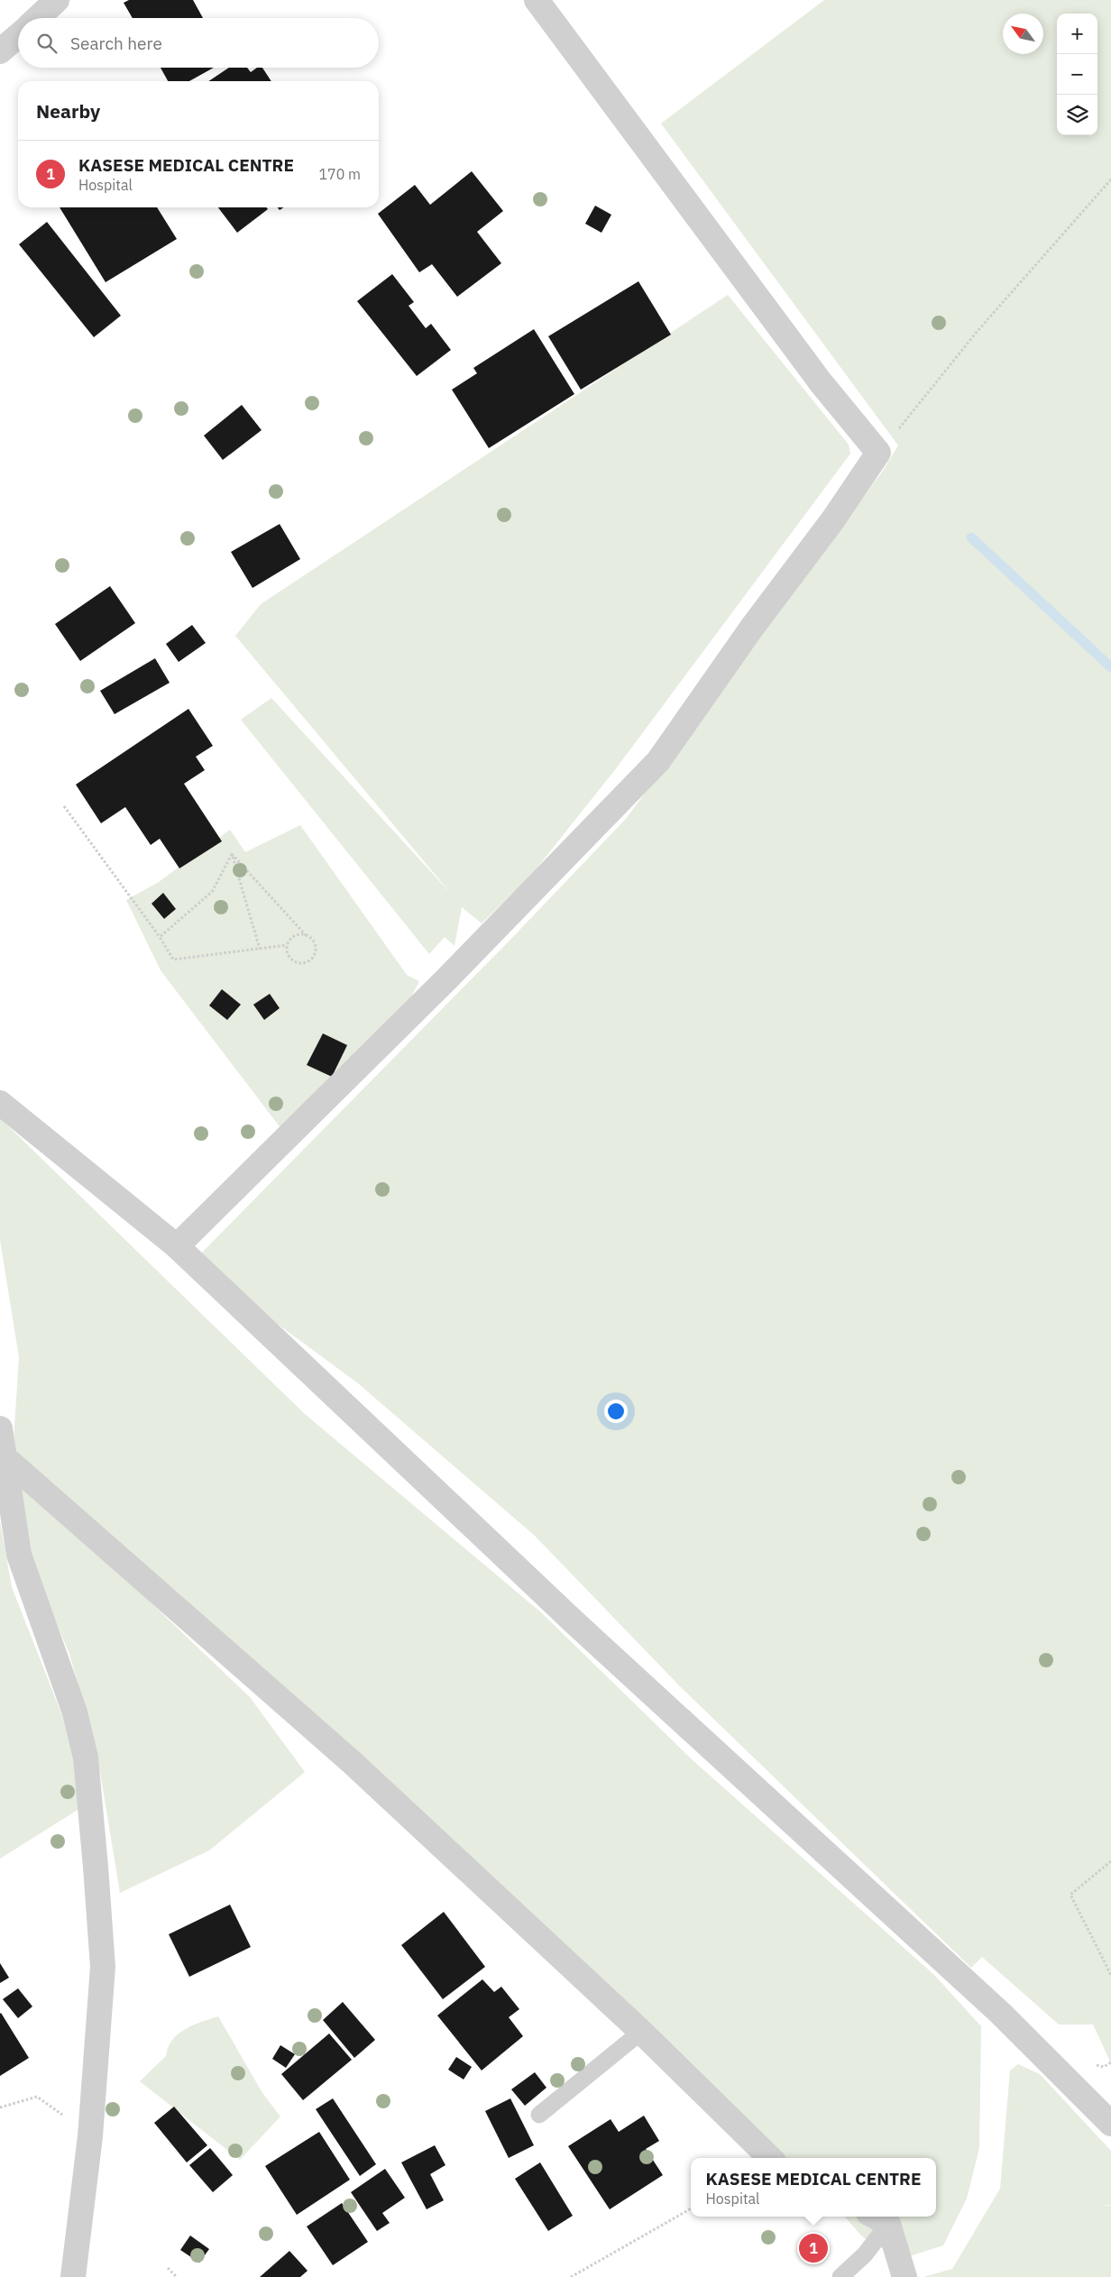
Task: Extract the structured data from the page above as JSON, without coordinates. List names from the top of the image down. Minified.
{"north":"top left","page":{"map_buttons":["+","−"],"search":"Search here","heading":"Nearby","list":[{"mark":"1","name":"KASESE MEDICAL CENTRE","note":"Hospital","value":"170 m"}],"popup":["KASESE MEDICAL CENTRE","Hospital"],"pins":"1"}}
